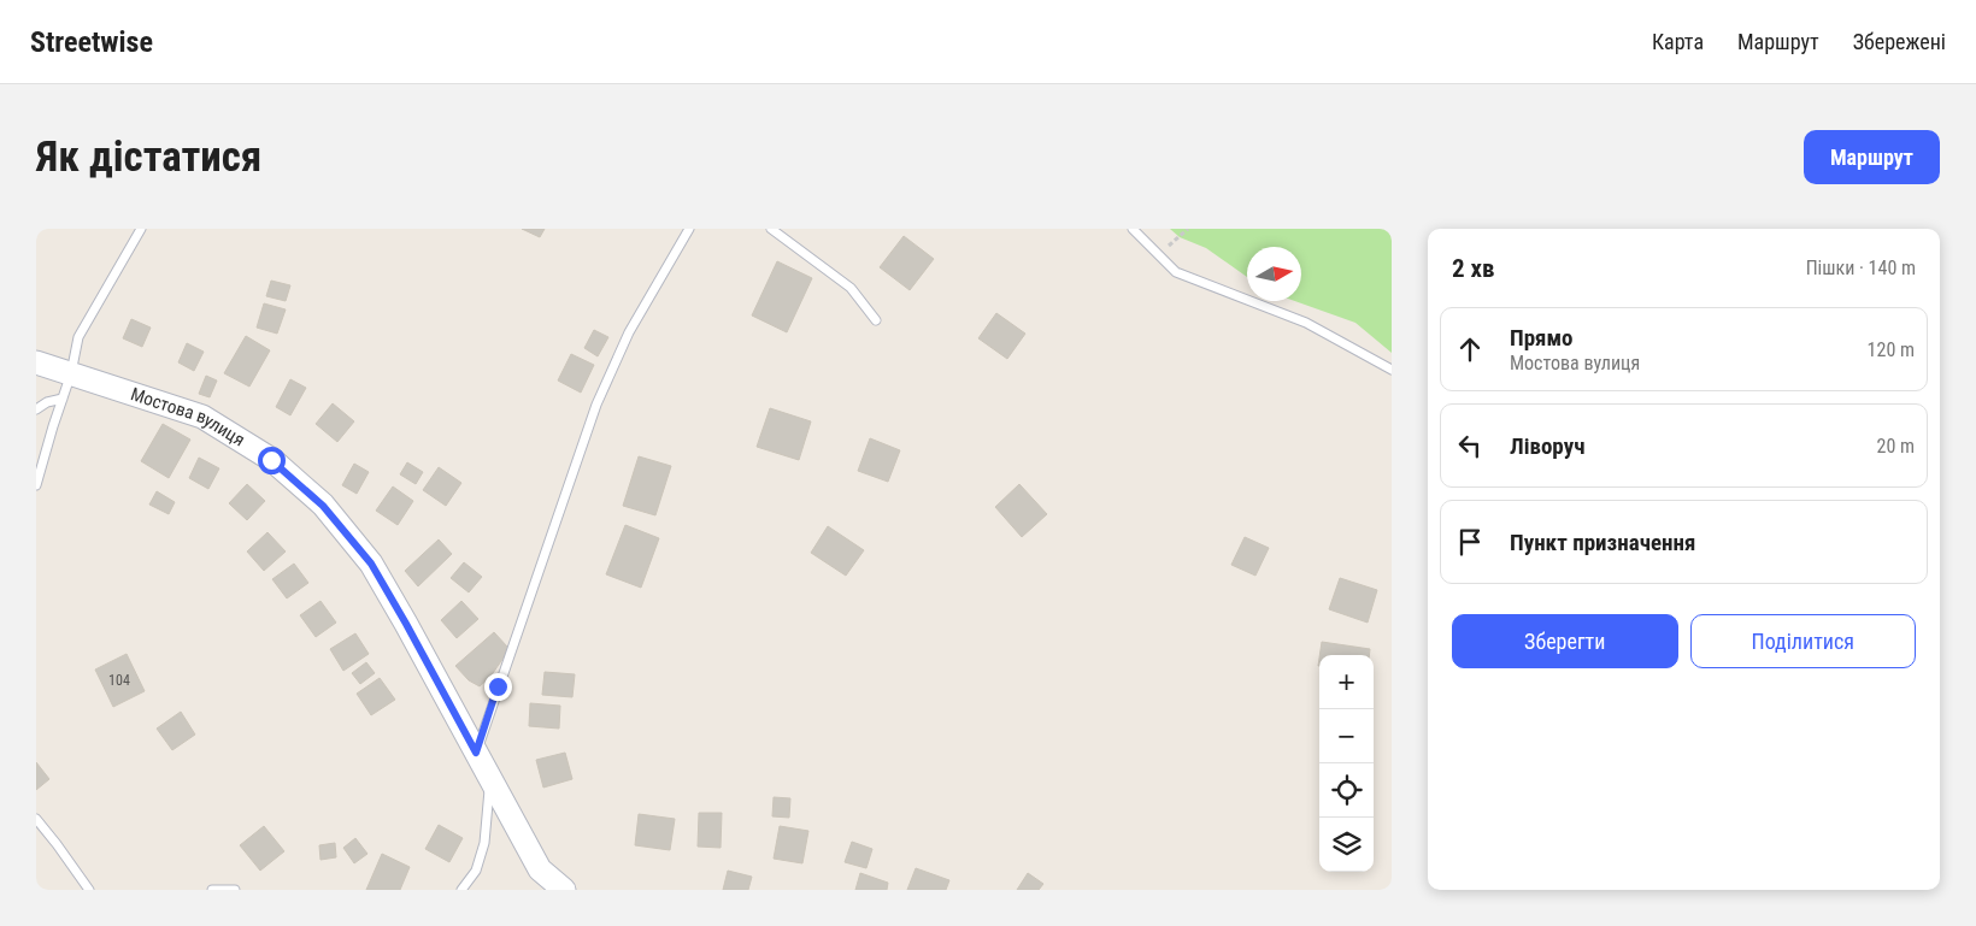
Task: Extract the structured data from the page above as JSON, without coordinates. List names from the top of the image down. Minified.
{"streets":{"street":["Мостова вулиця"]},"house_numbers":["104"],"north":"right","page":{"header":"Streetwise","nav":["Карта","Маршрут","Збережені"],"buttons":["Маршрут",["Зберегти","Поділитися"]],"title":"Як дістатися","heading":["2 хв","Пішки · 140 m"],"list":[["Прямо","Мостова вулиця","120 m"],["Ліворуч","20 m"],"Пункт призначення"],"map_buttons":["+","−"]}}
